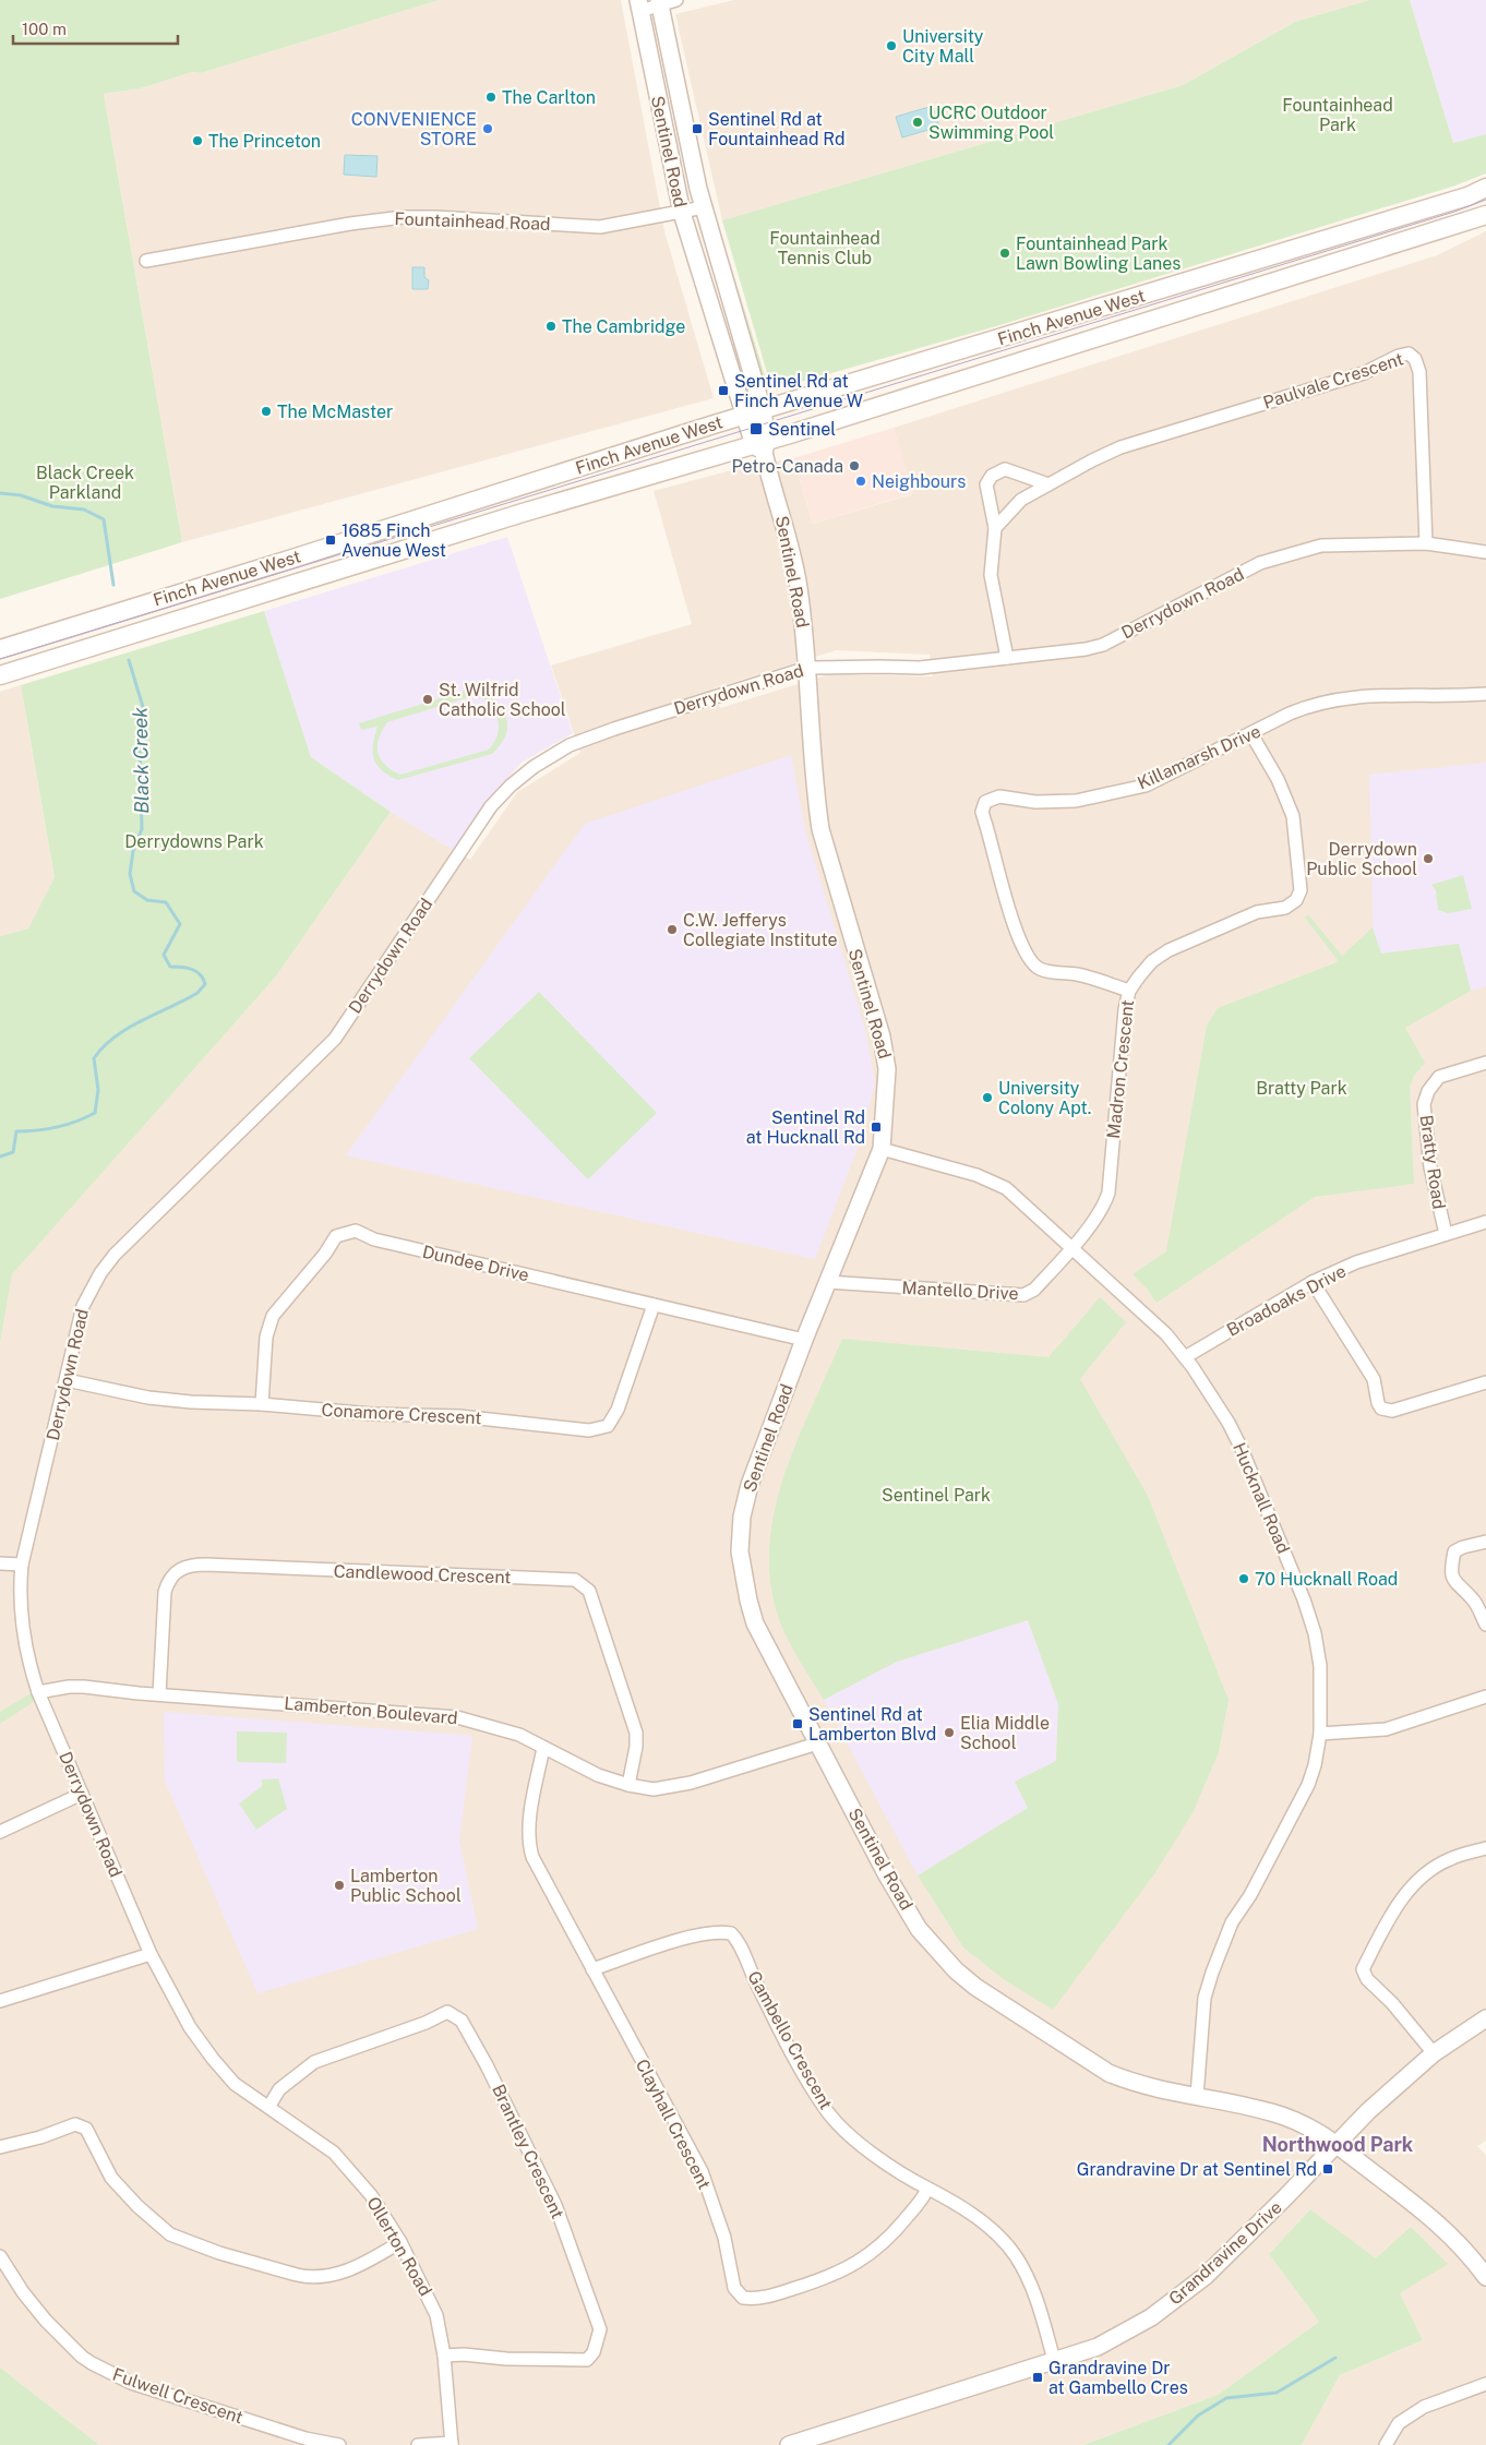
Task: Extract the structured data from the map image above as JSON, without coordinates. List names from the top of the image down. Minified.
{"streets":{"main road":["Finch Avenue West"],"street":["Sentinel Road","Fountainhead Road","Paulvale Crescent","Derrydown Road","Killamarsh Drive","Madron Crescent","Bratty Road","Dundee Drive","Mantello Drive","Broadoaks Drive","Conamore Crescent","Hucknall Road","Candlewood Crescent","Lamberton Boulevard","Gambello Crescent","Clayhall Crescent","Brantley Crescent","Ollerton Road","Grandravine Drive","Fulwell Crescent"]},"crossings":[["Sentinel Road","Fountainhead Road"],["Sentinel Road","Finch Avenue West"],["Sentinel Road","Derrydown Road"],["Sentinel Road","Dundee Drive"],["Sentinel Road","Mantello Drive"],["Sentinel Road","Hucknall Road"],["Sentinel Road","Lamberton Boulevard"],["Sentinel Road","Grandravine Drive"],["Paulvale Crescent","Derrydown Road"],["Derrydown Road","Conamore Crescent"],["Derrydown Road","Lamberton Boulevard"],["Derrydown Road","Ollerton Road"],["Killamarsh Drive","Madron Crescent"],["Madron Crescent","Mantello Drive"],["Madron Crescent","Hucknall Road"],["Bratty Road","Broadoaks Drive"],["Dundee Drive","Conamore Crescent"],["Mantello Drive","Hucknall Road"],["Broadoaks Drive","Hucknall Road"],["Candlewood Crescent","Lamberton Boulevard"],["Lamberton Boulevard","Clayhall Crescent"],["Gambello Crescent","Clayhall Crescent"],["Gambello Crescent","Grandravine Drive"],["Brantley Crescent","Ollerton Road"]],"districts":["Northwood Park"],"water":["Black Creek"],"parks":["Fountainhead Park","Fountainhead Tennis Club","Black Creek Parkland","Derrydowns Park","Bratty Park","Sentinel Park"],"places":{"other":["University City Mall","The Carlton","UCRC Outdoor Swimming Pool","CONVENIENCE STORE","The Princeton","Fountainhead Park Lawn Bowling Lanes","The Cambridge","The McMaster","Petro-Canada","Neighbours","St. Wilfrid Catholic School","Derrydown Public School","C.W. Jefferys Collegiate Institute","University Colony Apt.","70 Hucknall Road","Elia Middle School","Lamberton Public School"],"transit":["Sentinel Rd at Fountainhead Rd","Sentinel Rd at Finch Avenue W","Sentinel","1685 Finch Avenue West","Sentinel Rd at Hucknall Rd","Sentinel Rd at Lamberton Blvd","Grandravine Dr at Sentinel Rd","Grandravine Dr at Gambello Cres"]},"scale_bar":"100 m"}
